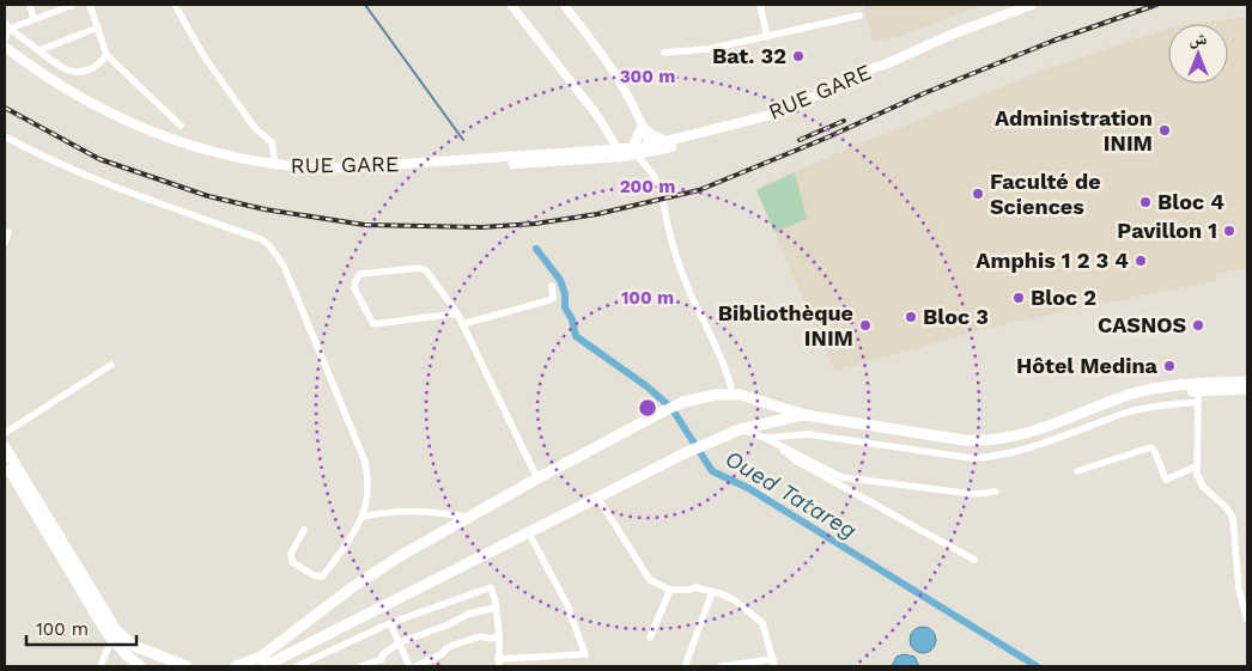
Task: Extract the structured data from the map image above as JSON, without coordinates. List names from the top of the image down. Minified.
{"streets":{"main road":["RUE GARE"]},"water":["Oued Tatareg"],"places":["Bat. 32","Administration INIM","Faculté de Sciences","Bloc 4","Pavillon 1","Amphis 1 2 3 4","Bloc 2","Bloc 3","Bibliothèque INIM","CASNOS","Hôtel Medina"],"scale_bar":"100 m","north":"top","rings":["300 m","200 m","100 m"]}
